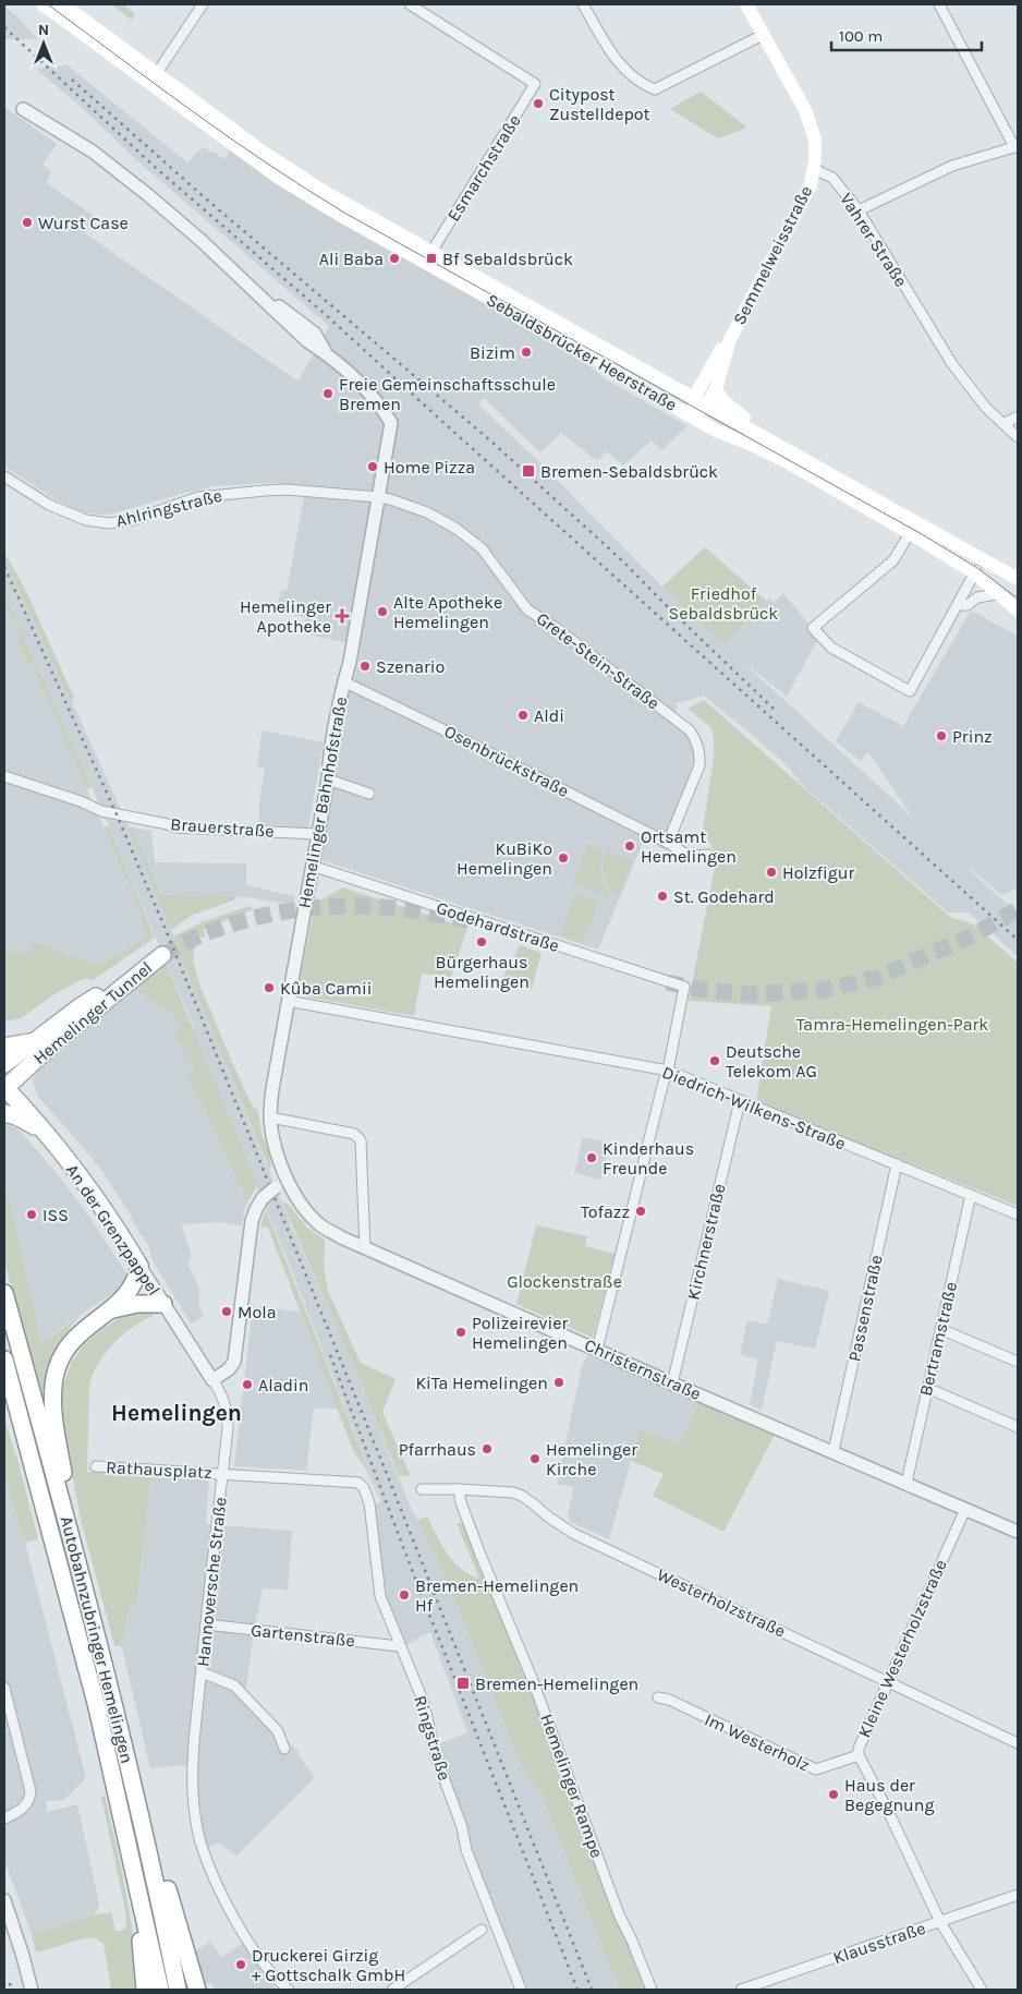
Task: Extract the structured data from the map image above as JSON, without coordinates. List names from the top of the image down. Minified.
{"streets":{"main road":["Semmelweisstraße","Sebaldsbrücker Heerstraße","Hemelinger Tunnel","An der Grenzpappel","Autobahnzubringer Hemelingen"],"street":["Esmarchstraße","Vahrer Straße","Ahlringstraße","Grete-Stein-Straße","Osenbrückstraße","Hemelinger Bahnhofstraße","Brauerstraße","Godehardstraße","Diedrich-Wilkens-Straße","Kirchnerstraße","Passenstraße","Bertramstraße","Christernstraße","Rathausplatz","Hannoversche Straße","Westerholzstraße","Gartenstraße","Kleine Westerholzstraße","Ringstraße","Im Westerholz","Hemelinger Rampe","Klausstraße"]},"crossings":[["Esmarchstraße","Sebaldsbrücker Heerstraße"],["Vahrer Straße","Semmelweisstraße"],["Semmelweisstraße","Sebaldsbrücker Heerstraße"],["Ahlringstraße","Grete-Stein-Straße"],["Ahlringstraße","Hemelinger Bahnhofstraße"],["Grete-Stein-Straße","Osenbrückstraße"],["Grete-Stein-Straße","Hemelinger Bahnhofstraße"],["Osenbrückstraße","Hemelinger Bahnhofstraße"],["Hemelinger Bahnhofstraße","Brauerstraße"],["Hemelinger Bahnhofstraße","Godehardstraße"],["Hemelinger Bahnhofstraße","Diedrich-Wilkens-Straße"],["Hemelinger Bahnhofstraße","Christernstraße"],["Godehardstraße","Diedrich-Wilkens-Straße"],["Hemelinger Tunnel","An der Grenzpappel"],["Diedrich-Wilkens-Straße","Kirchnerstraße"],["Diedrich-Wilkens-Straße","Passenstraße"],["Diedrich-Wilkens-Straße","Bertramstraße"],["An der Grenzpappel","Hannoversche Straße"],["Kirchnerstraße","Christernstraße"],["Passenstraße","Christernstraße"],["Bertramstraße","Christernstraße"],["Christernstraße","Kleine Westerholzstraße"],["Rathausplatz","Hannoversche Straße"],["Rathausplatz","Ringstraße"],["Hannoversche Straße","Gartenstraße"],["Hannoversche Straße","Ringstraße"],["Westerholzstraße","Kleine Westerholzstraße"],["Westerholzstraße","Hemelinger Rampe"],["Gartenstraße","Ringstraße"],["Kleine Westerholzstraße","Im Westerholz"],["Kleine Westerholzstraße","Klausstraße"]],"districts":["Hemelingen"],"parks":["Friedhof Sebaldsbrück","Tamra-Hemelingen-Park","Glockenstraße"],"places":{"other":["Citypost Zustelldepot","Wurst Case","Ali Baba","Bizim","Freie Gemeinschaftsschule Bremen","Home Pizza","Alte Apotheke Hemelingen","Szenario","Aldi","Prinz","Ortsamt Hemelingen","KuBiKo Hemelingen","Holzfigur","St. Godehard","Bürgerhaus Hemelingen","Kûba Camii","Deutsche Telekom AG","Kinderhaus Freunde","Tofazz","ISS","Mola","Polizeirevier Hemelingen","KiTa Hemelingen","Aladin","Pfarrhaus","Hemelinger Kirche","Bremen-Hemelingen Hf","Haus der Begegnung","Druckerei Girzig + Gottschalk GmbH"],"transit":["Bf Sebaldsbrück","Bremen-Sebaldsbrück","Bremen-Hemelingen"],"health":["Hemelinger Apotheke"]},"scale_bar":"100 m","north":"top"}
